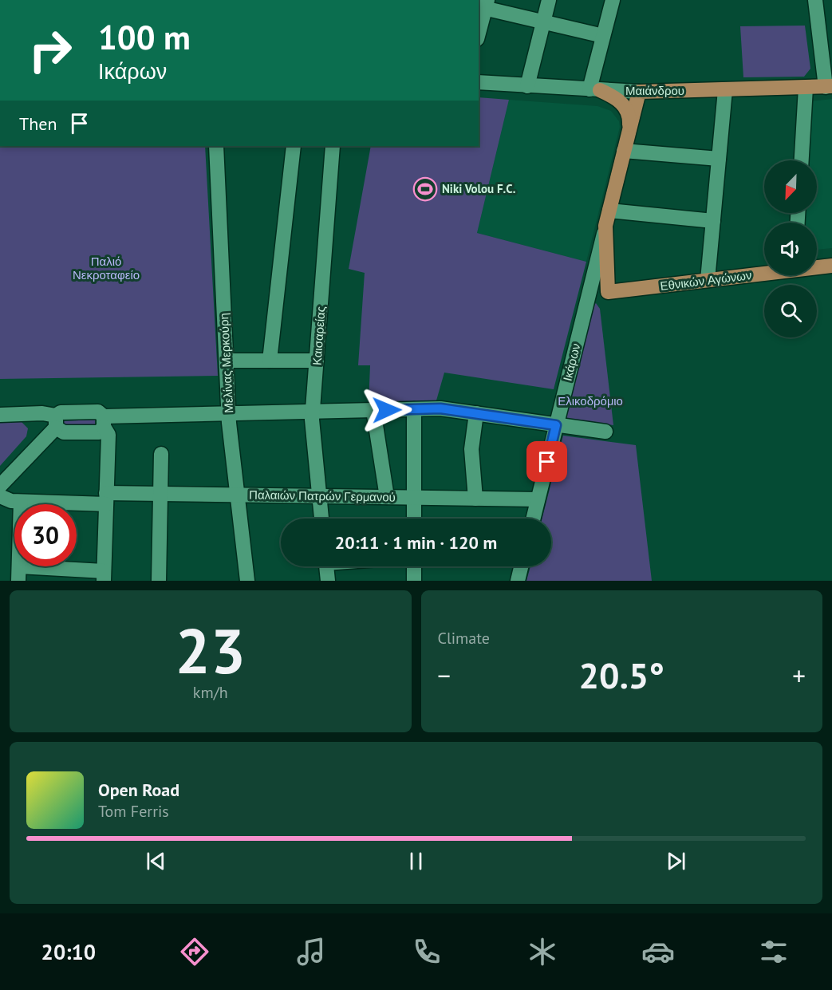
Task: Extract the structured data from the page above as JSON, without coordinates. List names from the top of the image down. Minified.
{"streets":{"main road":["Μαιάνδρου","Εθνικών Αγώνων","Ικάρων"],"street":["Καισαρείας","Μελίνας Μερκούρη","Παλαιών Πατρών Γερμανού"]},"crossings":[["Μαιάνδρου","Ικάρων"],["Εθνικών Αγώνων","Ικάρων"],["Καισαρείας","Παλαιών Πατρών Γερμανού"],["Ικάρων","Παλαιών Πατρών Γερμανού"],["Μελίνας Μερκούρη","Παλαιών Πατρών Γερμανού"]],"parks":["Παλιό Νεκροταφείο","Ελικοδρόμιο"],"places":{"sports":["Niki Volou F.C."]},"north":"bottom left","page":{"turn":["100 m","Ικάρων"],"then":"Then","limit":"30","trip":"20:11 · 1 min · 120 m","tile":[["23","km/h"],"Climate"],"heat":["−","20.5°","+"],"song":["Open Road","Tom Ferris"],"tabs":"20:10"}}
